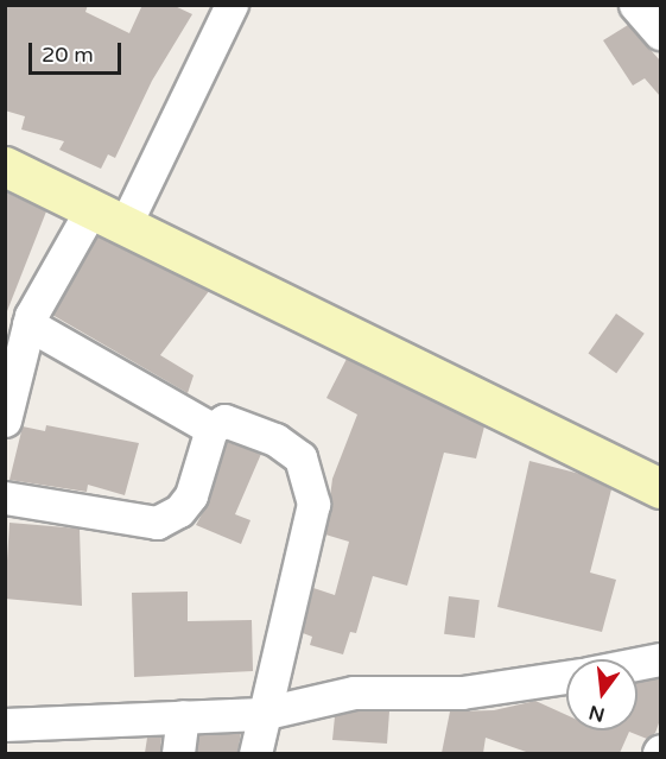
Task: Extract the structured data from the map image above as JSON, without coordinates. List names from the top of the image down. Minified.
{"scale_bar":"20 m","north":"bottom"}
